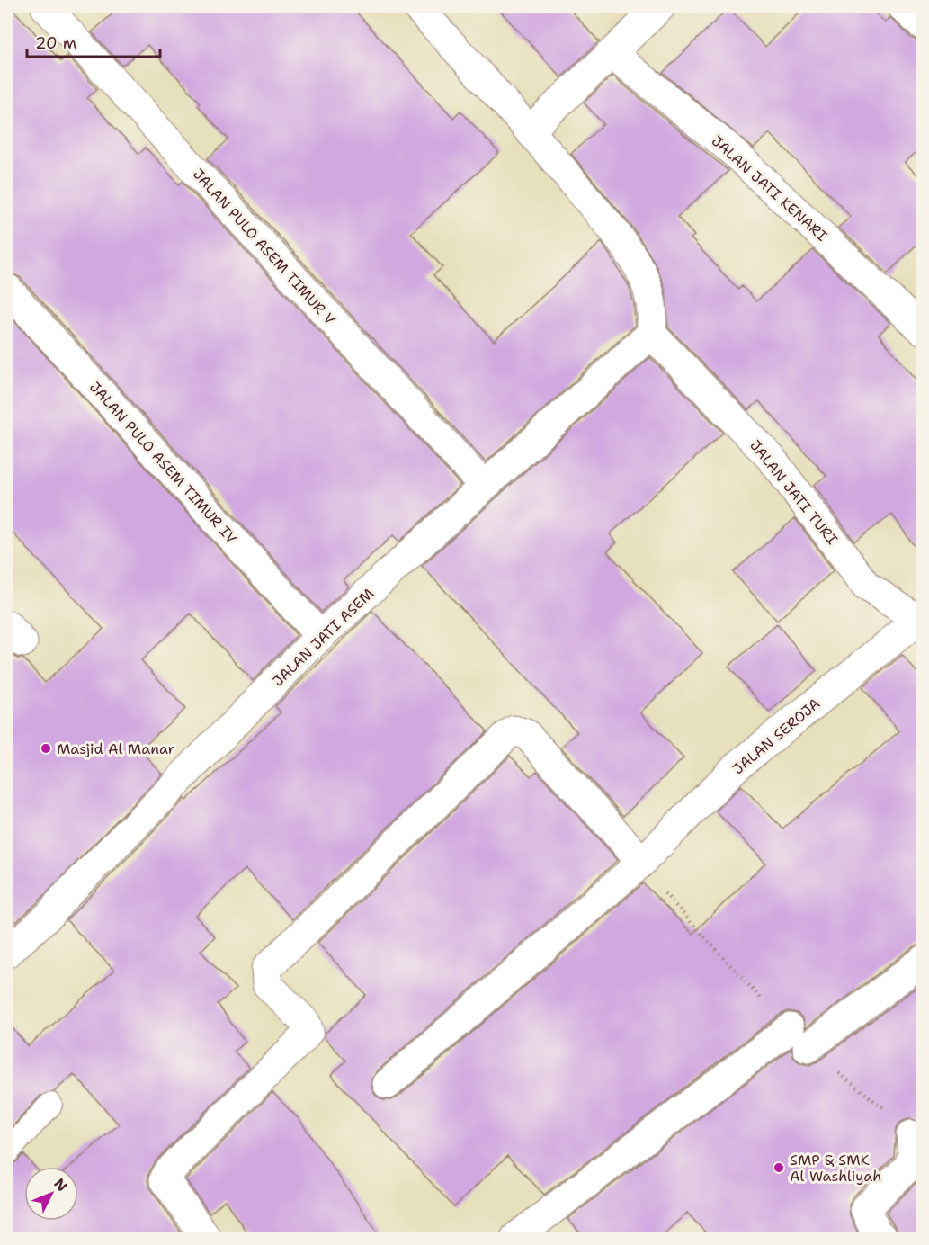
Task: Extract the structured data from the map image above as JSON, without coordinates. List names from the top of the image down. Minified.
{"streets":{"street":["JALAN JATI KENARI","JALAN PULO ASEM TIMUR V","JALAN PULO ASEM TIMUR IV","JALAN JATI TURI","JALAN JATI ASEM","JALAN SEROJA"]},"crossings":[["JALAN PULO ASEM TIMUR V","JALAN JATI ASEM"],["JALAN PULO ASEM TIMUR IV","JALAN JATI ASEM"],["JALAN JATI TURI","JALAN JATI ASEM"],["JALAN JATI TURI","JALAN SEROJA"]],"places":["Masjid Al Manar","SMP & SMK Al Washliyah"],"scale_bar":"20 m","north":"top right"}
